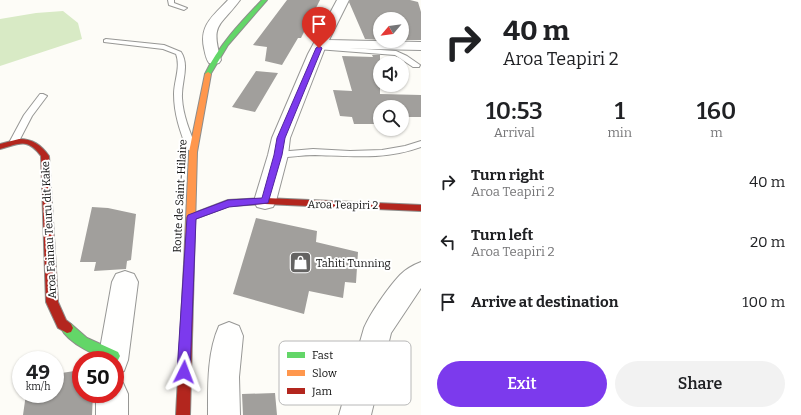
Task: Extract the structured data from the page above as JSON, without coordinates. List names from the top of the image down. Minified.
{"streets":{"main road":["Route de Saint-Hilaire","Aroa Teapiri 2","Aroa Fainau Teuru dit Kake"]},"crossings":[["Route de Saint-Hilaire","Aroa Teapiri 2"]],"places":{"shop":["Tahiti Tunning"]},"legend":["Fast","Slow","Jam"],"north":"bottom left","page":{"turn":["40 m","Aroa Teapiri 2"],"eta":["10:53","Arrival","1","min","160","m"],"list":[{"name":"Turn right","note":"Aroa Teapiri 2","value":"40 m"},{"name":"Turn left","note":"Aroa Teapiri 2","value":"20 m"},{"name":"Arrive at destination","value":"100 m"}],"speed":"49 km/h","limit":"50","buttons":["Exit","Share"]}}
